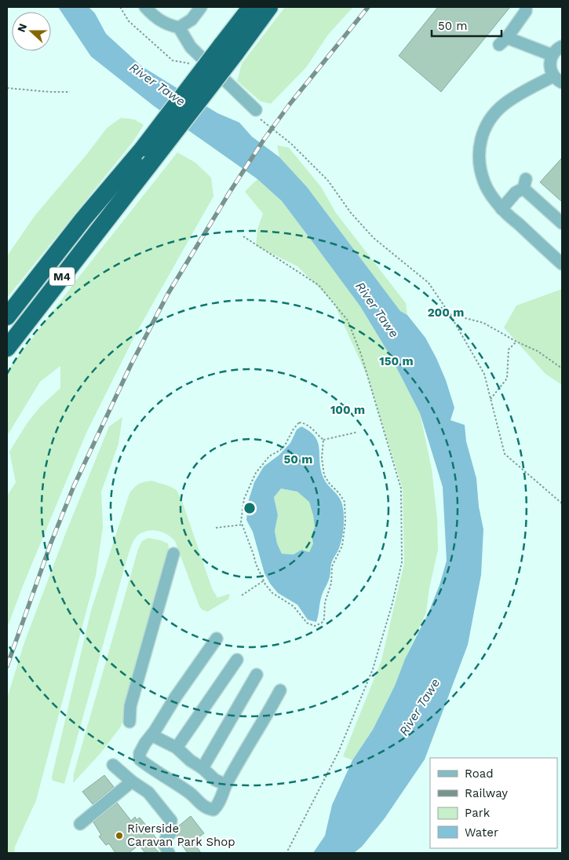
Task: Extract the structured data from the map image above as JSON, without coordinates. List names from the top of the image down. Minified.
{"streets":{"highway":["M4"]},"water":["River Tawe"],"places":["Riverside Caravan Park Shop"],"legend":["Road","Railway","Park","Water"],"scale_bar":"50 m","north":"left","rings":["200 m","150 m","100 m","50 m"]}
